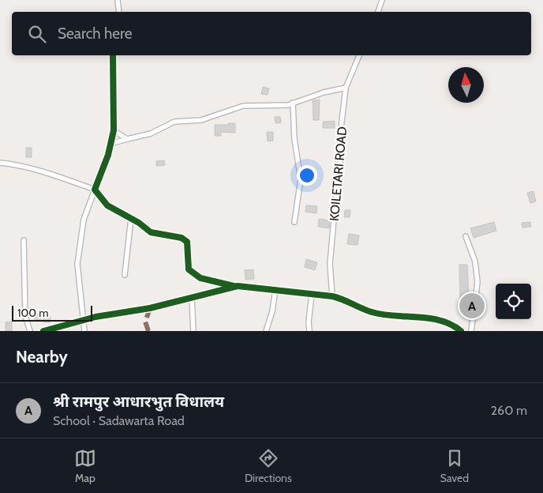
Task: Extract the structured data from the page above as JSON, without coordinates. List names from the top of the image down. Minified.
{"streets":{"street":["KOILETARI ROAD"]},"scale_bar":"100 m","north":"top","page":{"search":"Search here","pins":"A","scale":"100 m","heading":"Nearby","list":[{"mark":"A","name":"श्री रामपुर आधारभुत विधालय","note":"School · Sadawarta Road","value":"260 m"}],"nav":["Map","Directions","Saved"]}}
